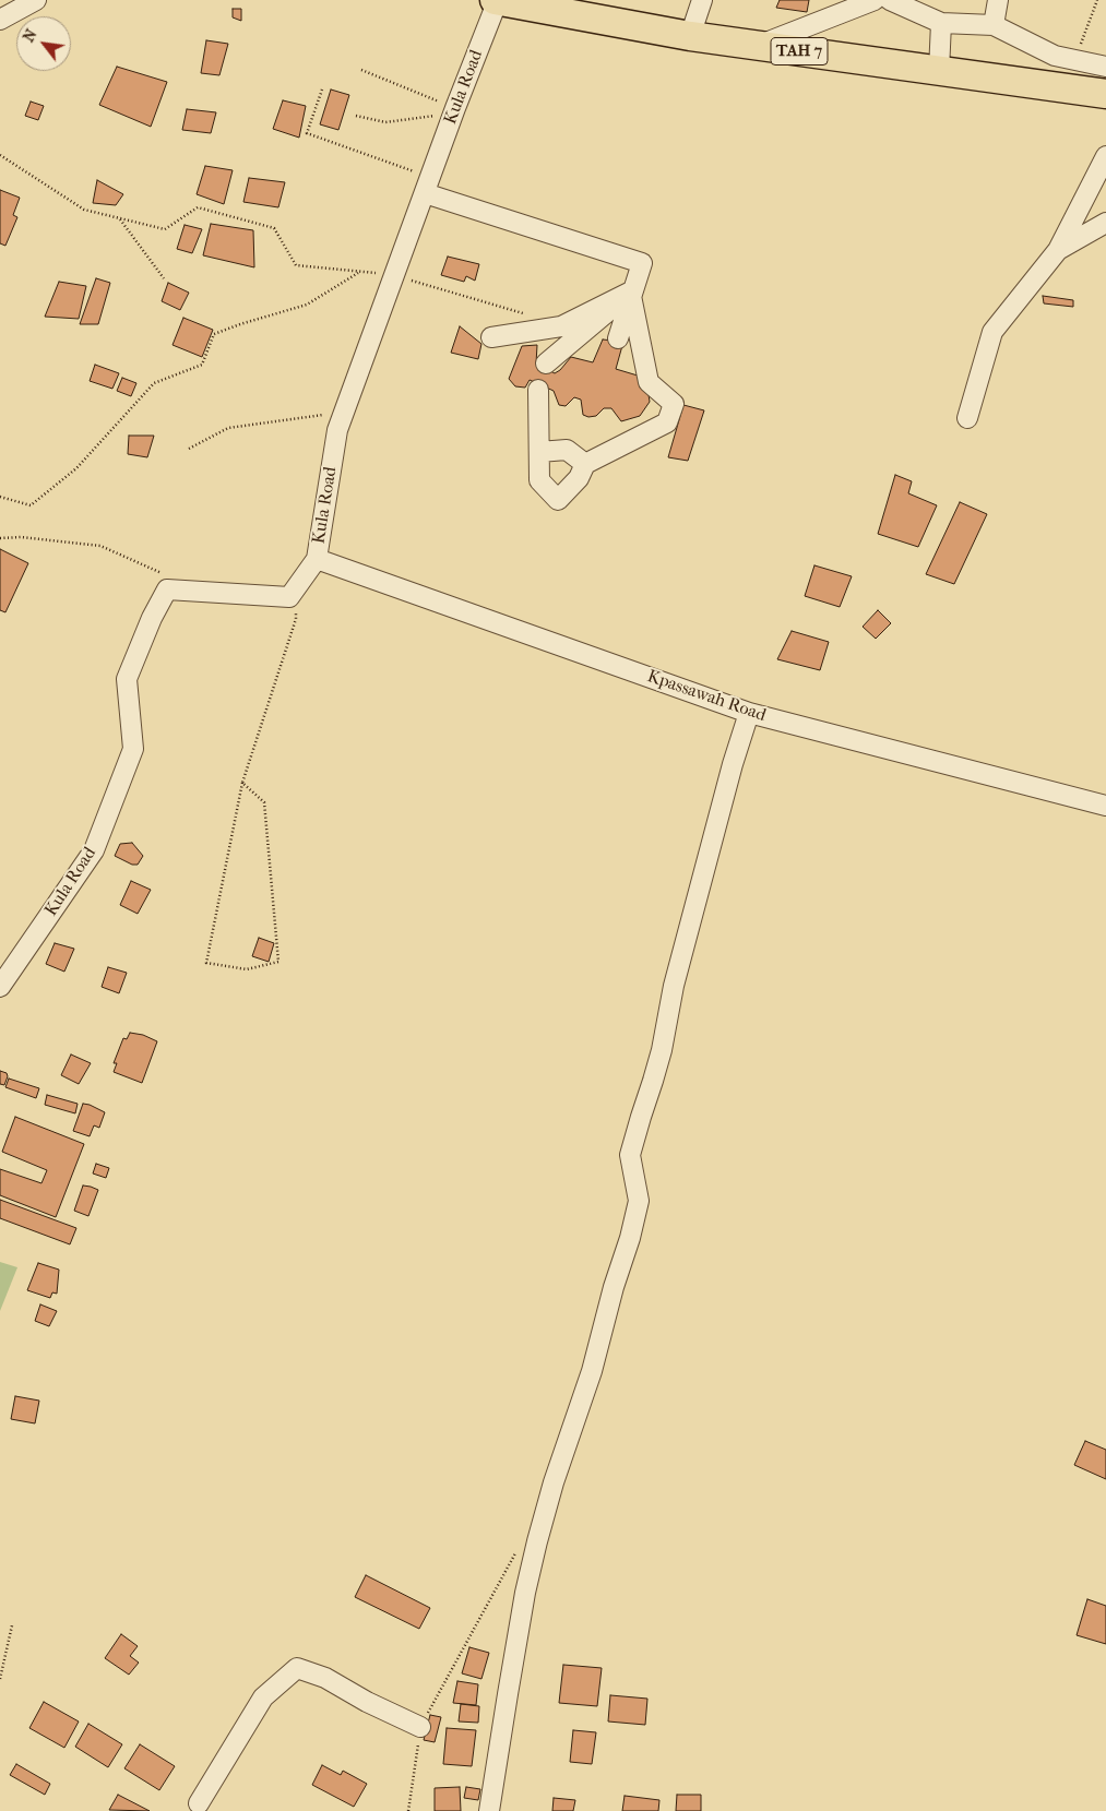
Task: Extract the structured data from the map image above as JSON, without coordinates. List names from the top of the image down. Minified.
{"streets":{"highway":["TAH 7"],"street":["Kula Road","Kpassawah Road"]},"crossings":[["TAH 7","Kula Road"],["Kula Road","Kpassawah Road"]],"north":"top left"}
